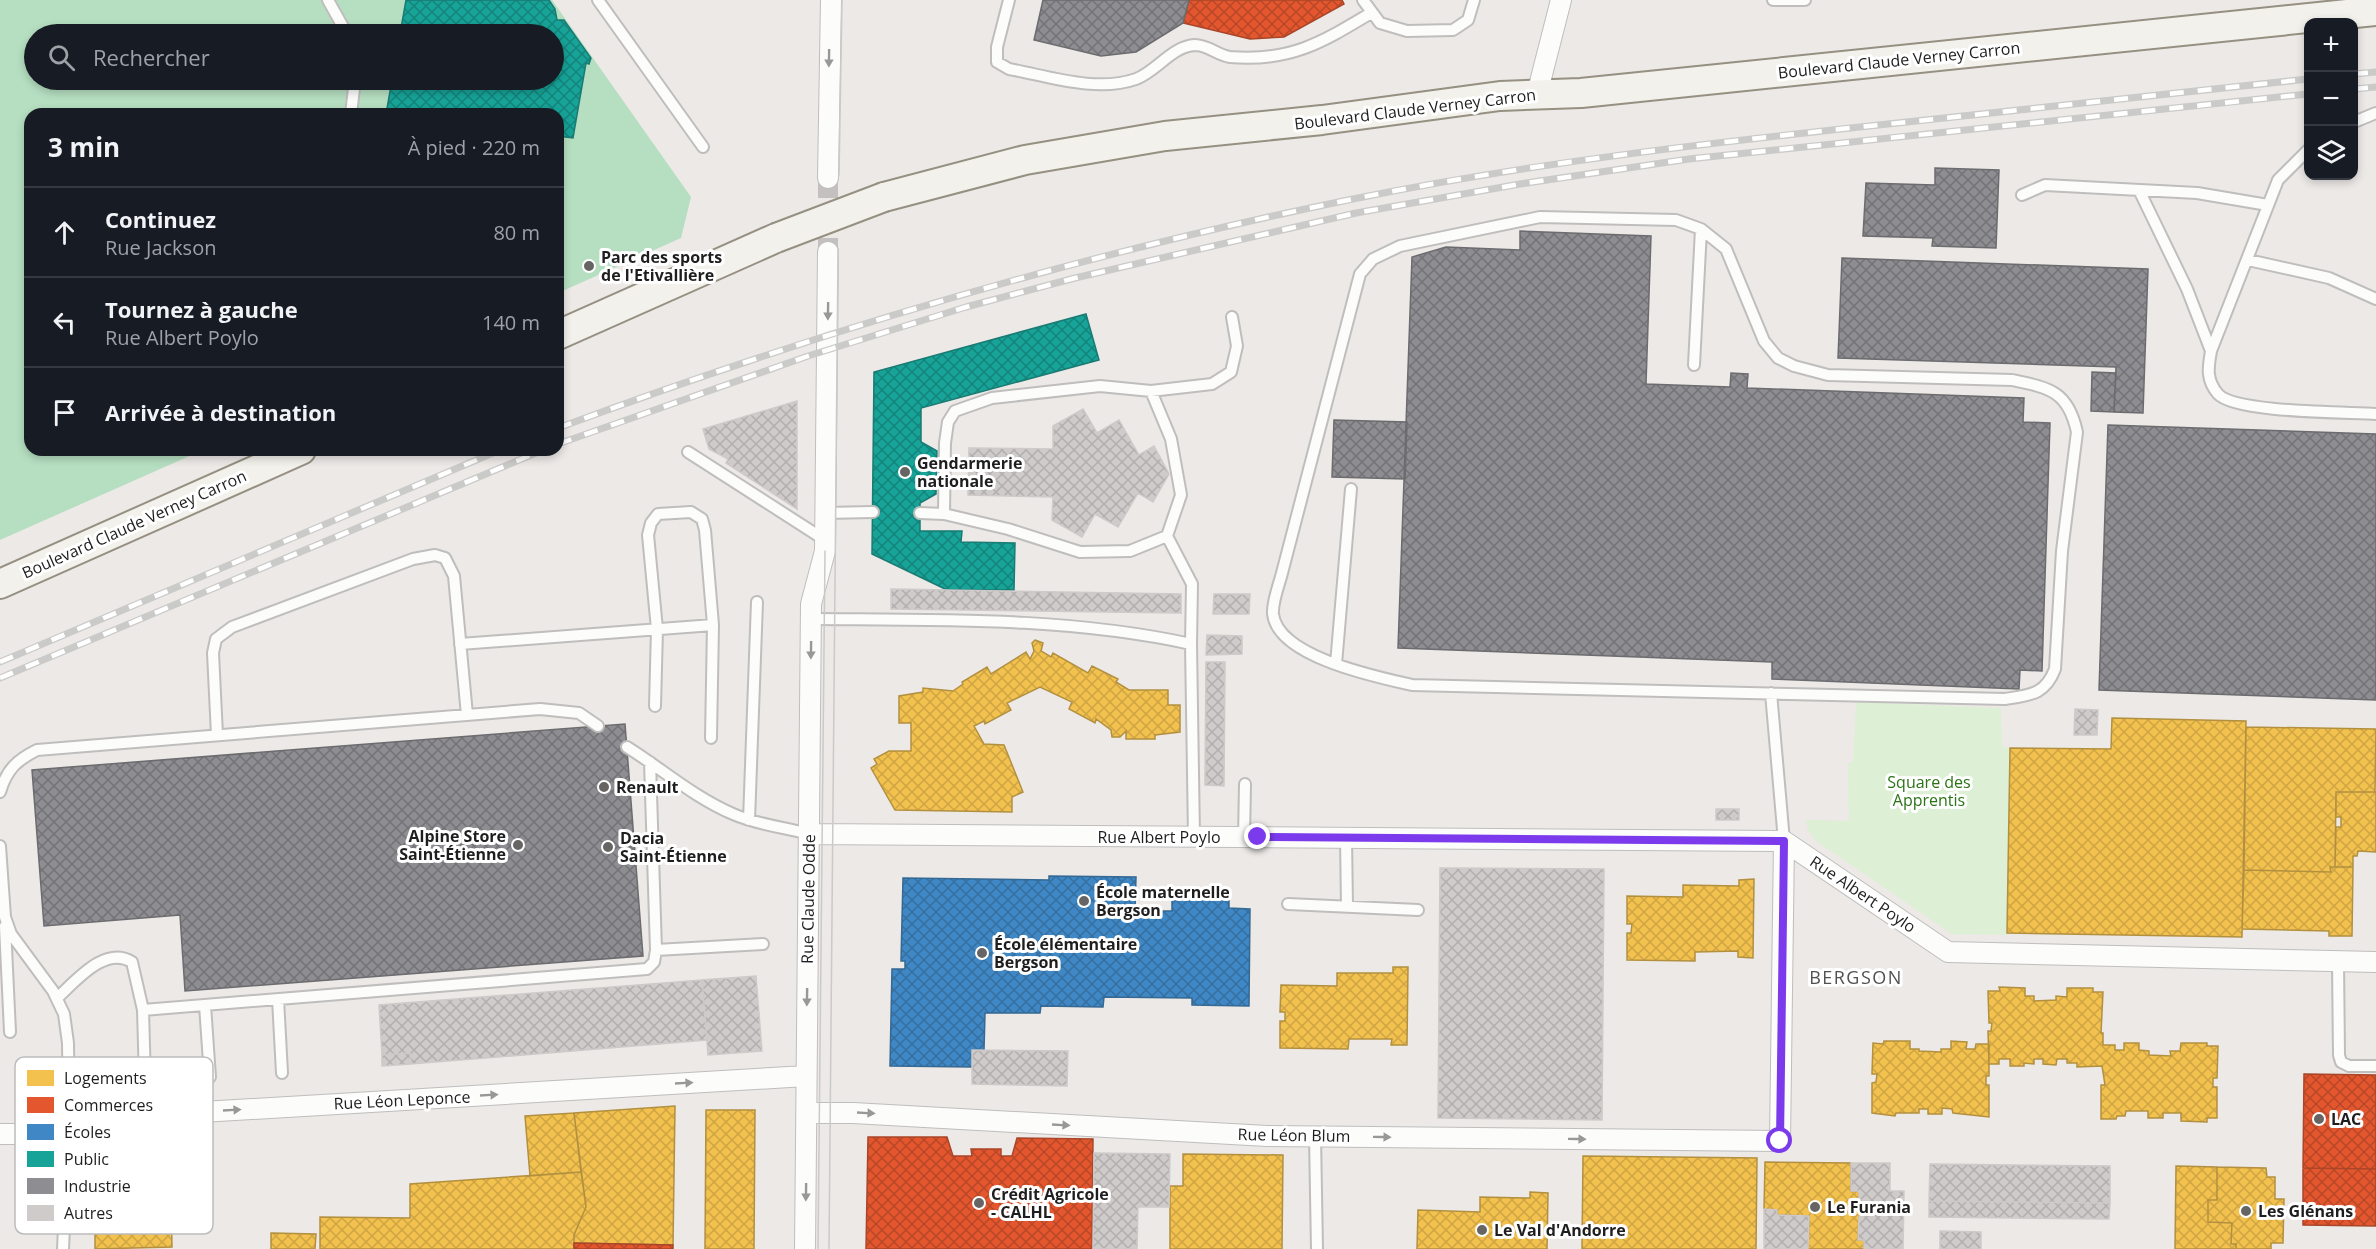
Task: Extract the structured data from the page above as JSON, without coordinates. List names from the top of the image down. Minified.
{"streets":{"main road":["Boulevard Claude Verney Carron"],"street":["Rue Albert Poylo","Rue Claude Odde","Rue Léon Leponce","Rue Léon Blum"]},"crossings":[["Rue Albert Poylo","Rue Claude Odde"],["Rue Albert Poylo","Rue Léon Blum"],["Rue Claude Odde","Rue Léon Leponce"],["Rue Claude Odde","Rue Léon Blum"]],"one_way":["Rue Claude Odde","Rue Léon Leponce"],"districts":["BERGSON"],"parks":["Square des Apprentis"],"places":["Parc des sports de l'Etivallière","Gendarmerie nationale","Renault","Alpine Store Saint-Étienne","Dacia Saint-Étienne","École maternelle Bergson","École élémentaire Bergson","LAC","Crédit Agricole - CALHL","Le Furania","Les Glénans","Le Val d'Andorre"],"legend":["Logements","Commerces","Écoles","Public","Industrie","Autres"],"page":{"map_buttons":["+","−"],"search":"Rechercher","heading":["3 min","À pied · 220 m"],"list":[["Continuez","Rue Jackson","80 m"],["Tournez à gauche","Rue Albert Poylo","140 m"],"Arrivée à destination"]}}
